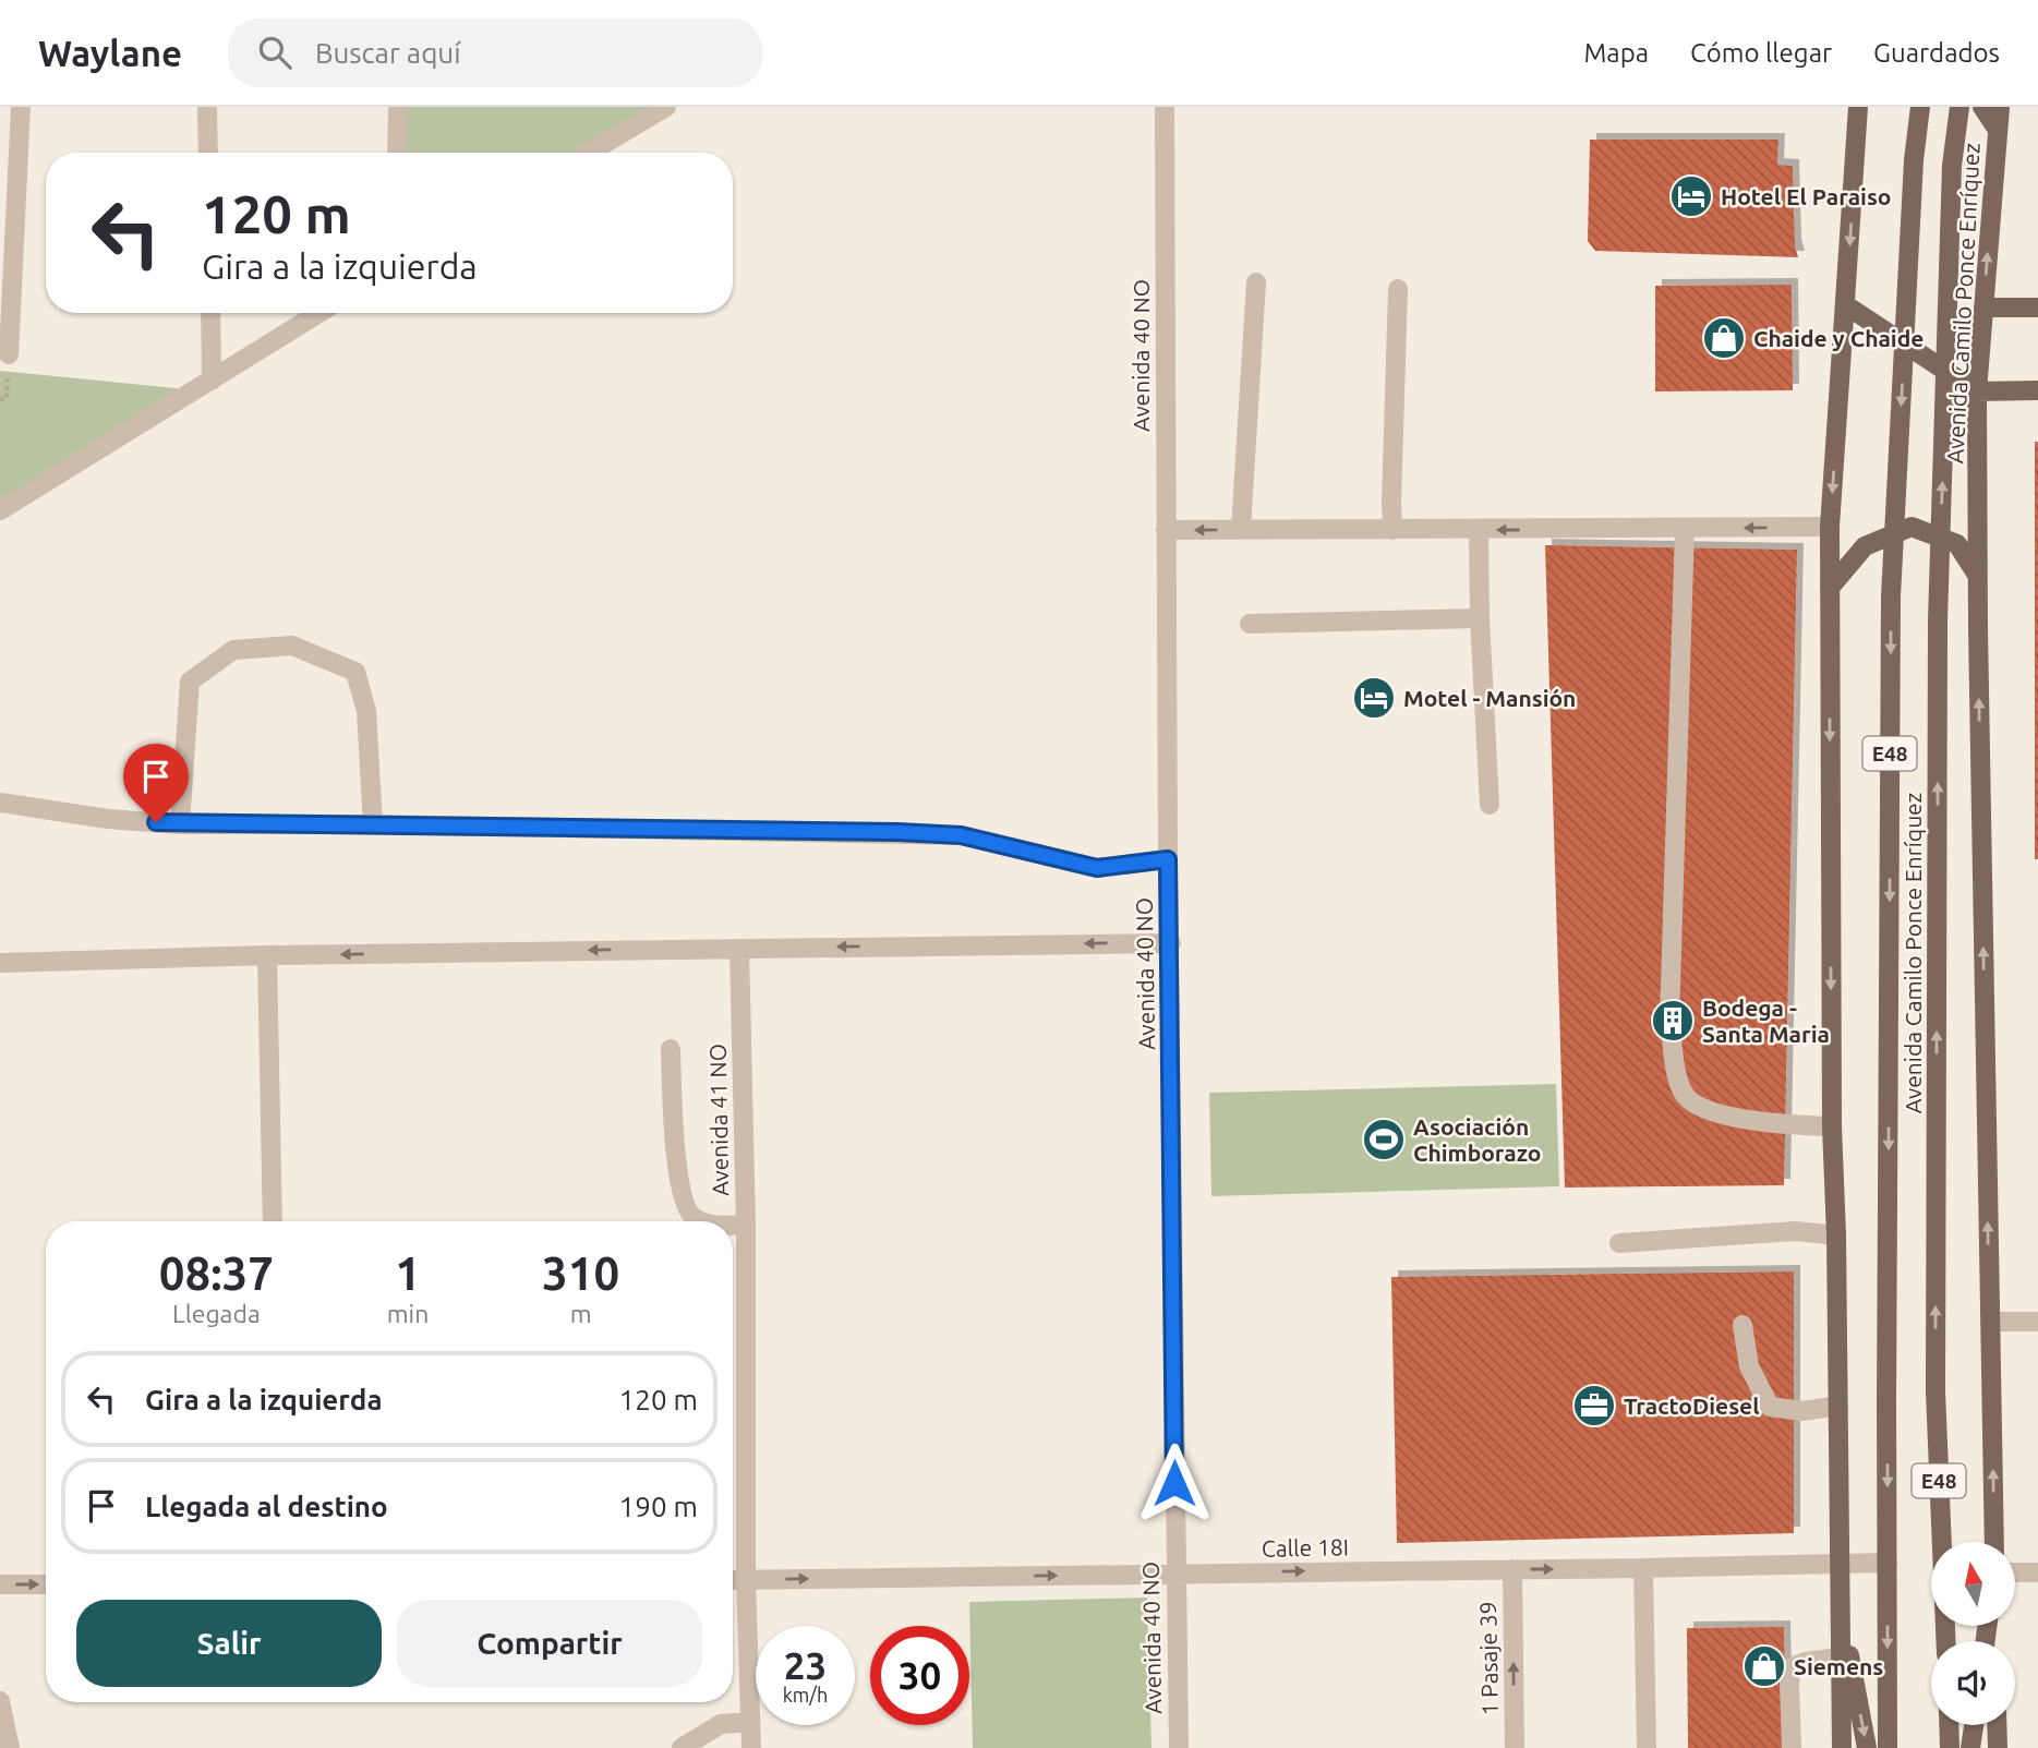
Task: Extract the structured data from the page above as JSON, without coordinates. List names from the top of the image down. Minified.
{"streets":{"main road":["Avenida Camilo Ponce Enríquez","E48"],"street":["Avenida 40 NO","Avenida 41 NO","Calle 18I","1 Pasaje 39"]},"crossings":[["Avenida Camilo Ponce Enríquez","E48"],["Avenida Camilo Ponce Enríquez","Calle 18I"],["Avenida 40 NO","Calle 18I"],["E48","Calle 18I"],["Avenida 41 NO","Calle 18I"],["Calle 18I","1 Pasaje 39"]],"one_way":["Calle 18I"],"places":{"hotel":["Hotel El Paraiso","Motel - Mansión"],"shop":["Chaide y Chaide","Siemens"],"building":["Bodega - Santa Maria"],"sports":["Asociación Chimborazo"],"office":["TractoDiesel"]},"north":"top","page":{"header":"Waylane","search":"Buscar aquí","nav":["Mapa","Cómo llegar","Guardados"],"turn":["120 m","Gira a la izquierda"],"eta":["08:37","Llegada","1","min","310","m"],"list":[{"name":"Gira a la izquierda","value":"120 m"},{"name":"Llegada al destino","value":"190 m"}],"buttons":["Salir","Compartir"],"speed":"23 km/h","limit":"30"}}
